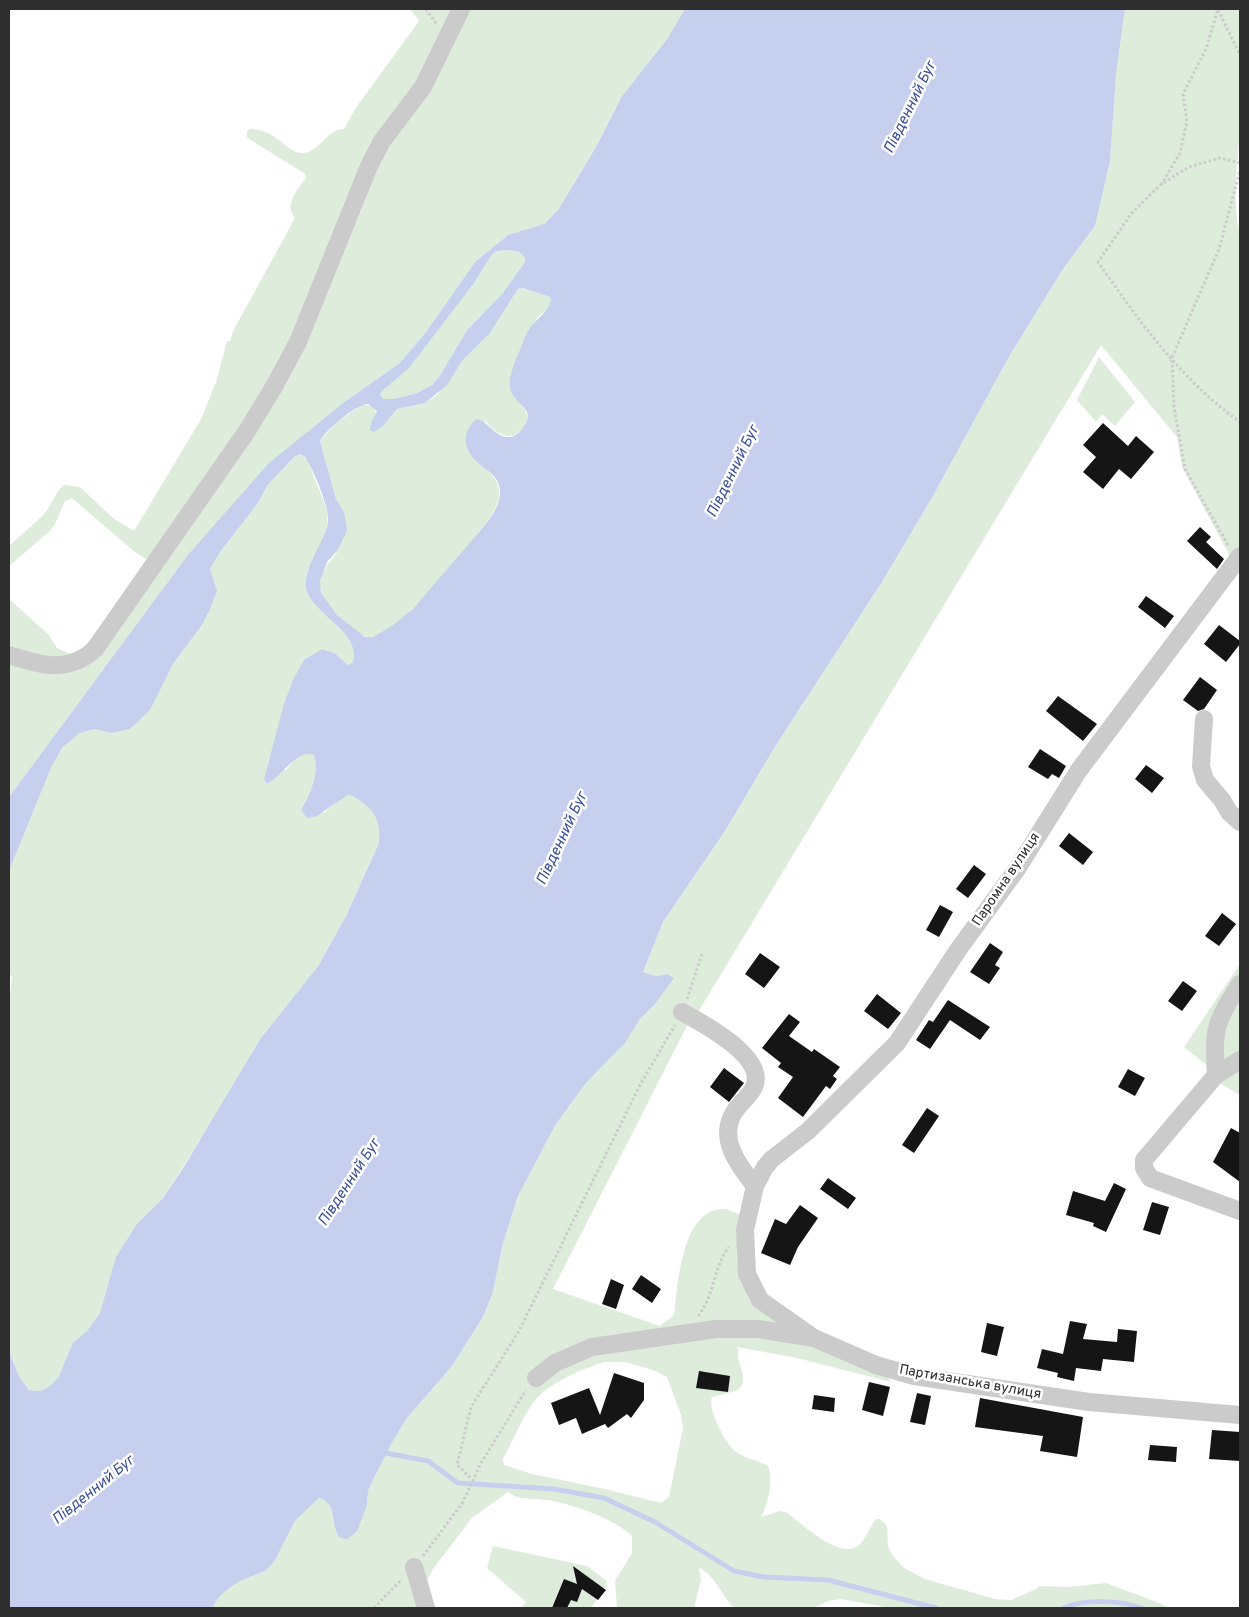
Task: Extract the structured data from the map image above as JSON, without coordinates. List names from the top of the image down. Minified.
{"streets":{"street":["Паромна вулиця","Партизанська вулиця"]},"crossings":[["Паромна вулиця","Партизанська вулиця"]],"water":["Південний Буг"]}
